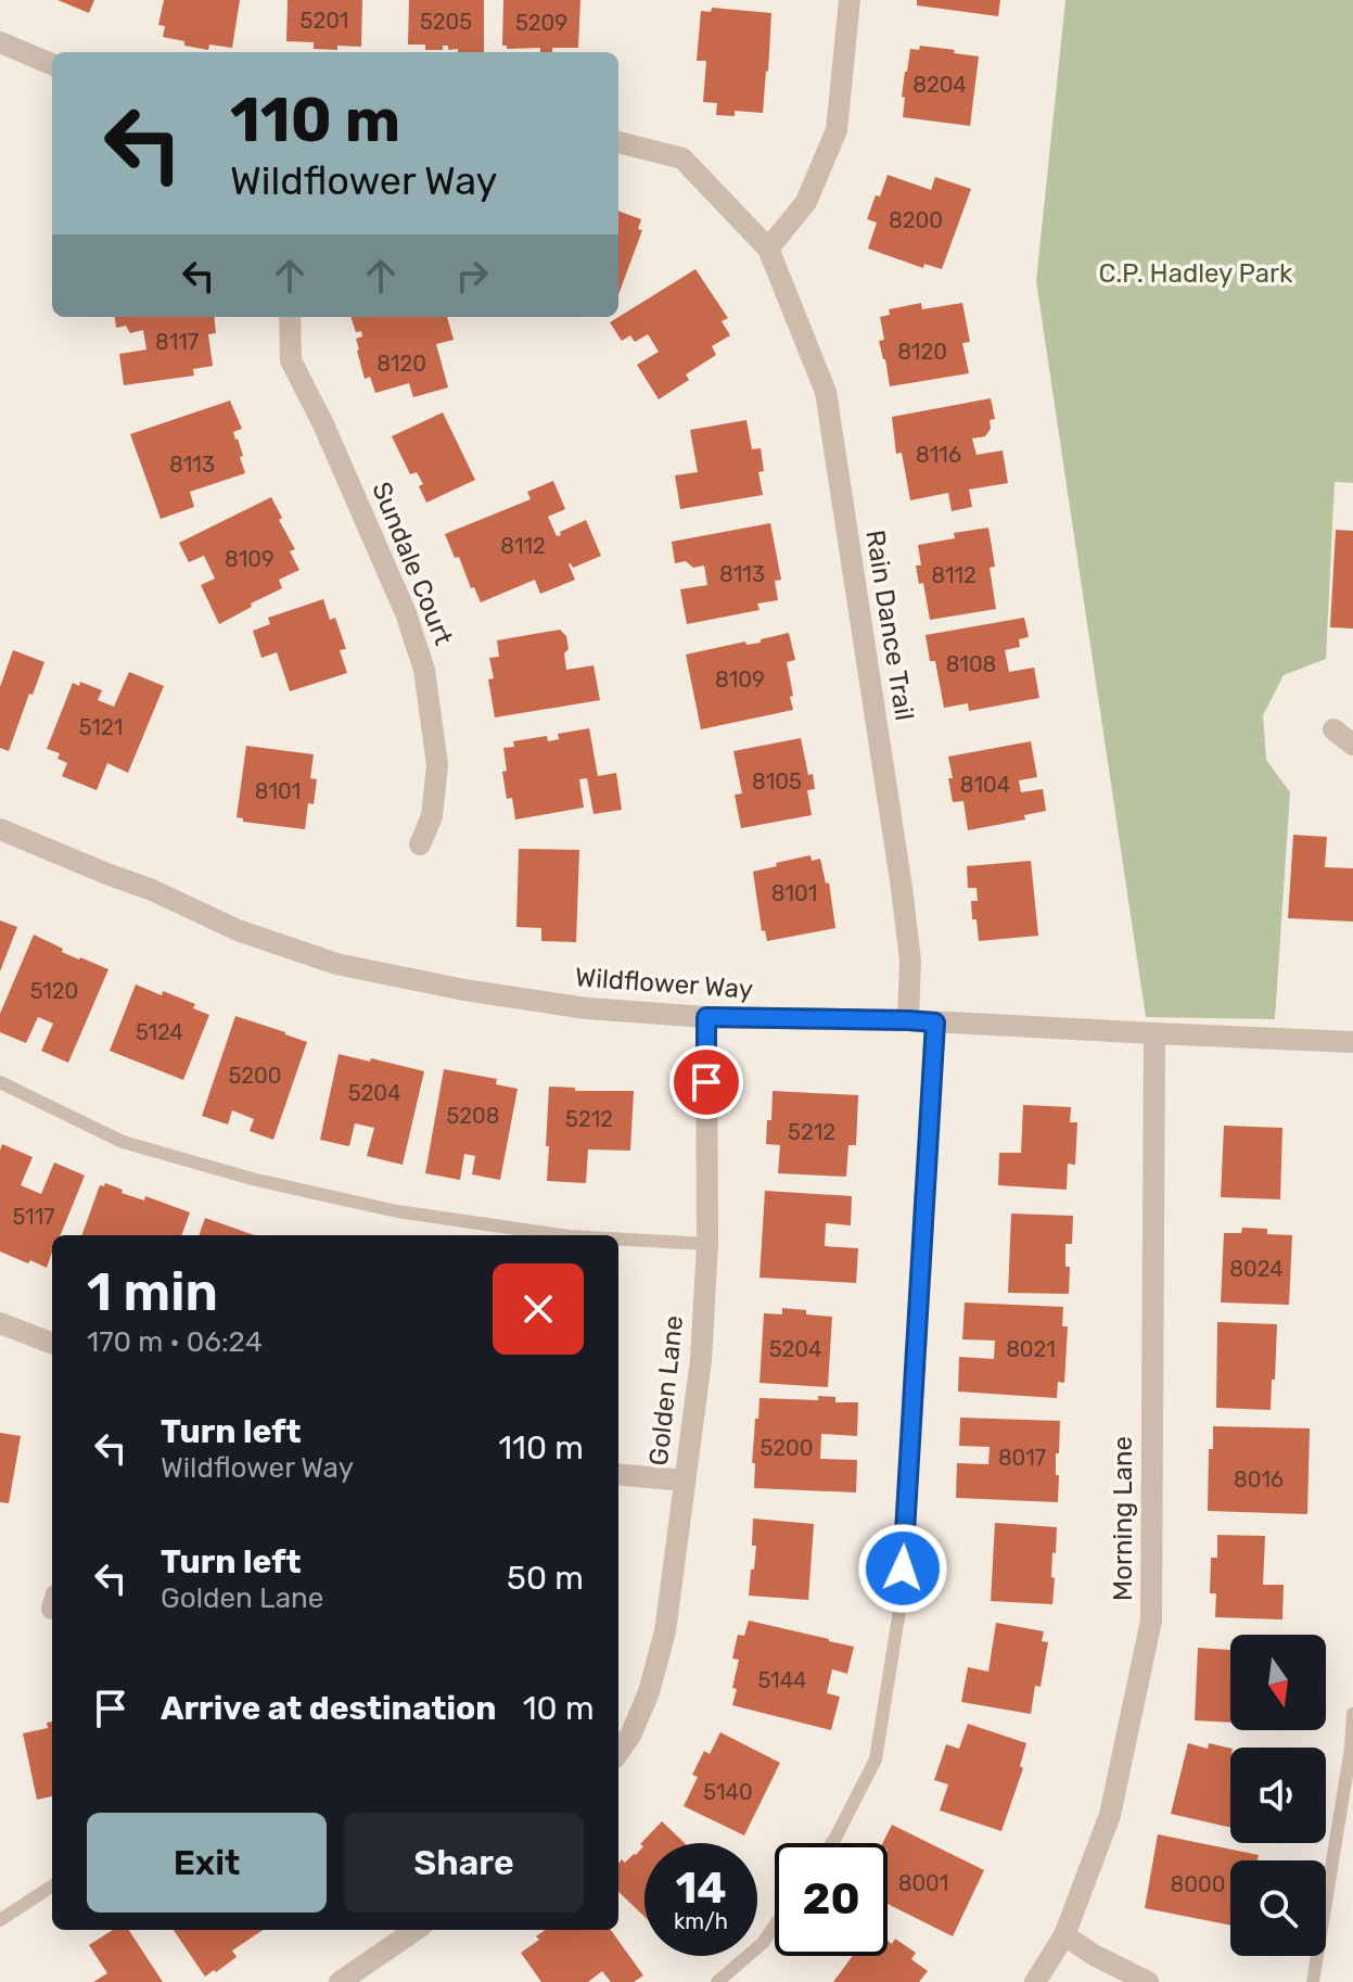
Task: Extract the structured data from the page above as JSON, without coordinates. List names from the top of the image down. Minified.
{"streets":{"street":["Sundale Court","Rain Dance Trail","Wildflower Way","Golden Lane","Morning Lane"]},"crossings":[["Rain Dance Trail","Wildflower Way"],["Wildflower Way","Golden Lane"],["Wildflower Way","Morning Lane"]],"parks":["C.P. Hadley Park"],"house_numbers":["5201","5205","5209","8204","8200","8117","8120","8120","8116","8113","8112","8109","8113","8112","8108","8109","5121","8105","8104","8101","8101","5120","5124","5200","5204","5208","5212","5212","5117","8024","5204","8021","5200","8017","8016","5144","5140","8001","8000"],"north":"bottom","page":{"turn":["110 m","Wildflower Way"],"heading":["1 min","170 m · 06:24"],"list":[{"name":"Turn left","note":"Wildflower Way","value":"110 m"},{"name":"Turn left","note":"Golden Lane","value":"50 m"},{"name":"Arrive at destination","value":"10 m"}],"buttons":["Exit","Share"],"speed":"14 km/h","limit":"20"}}
